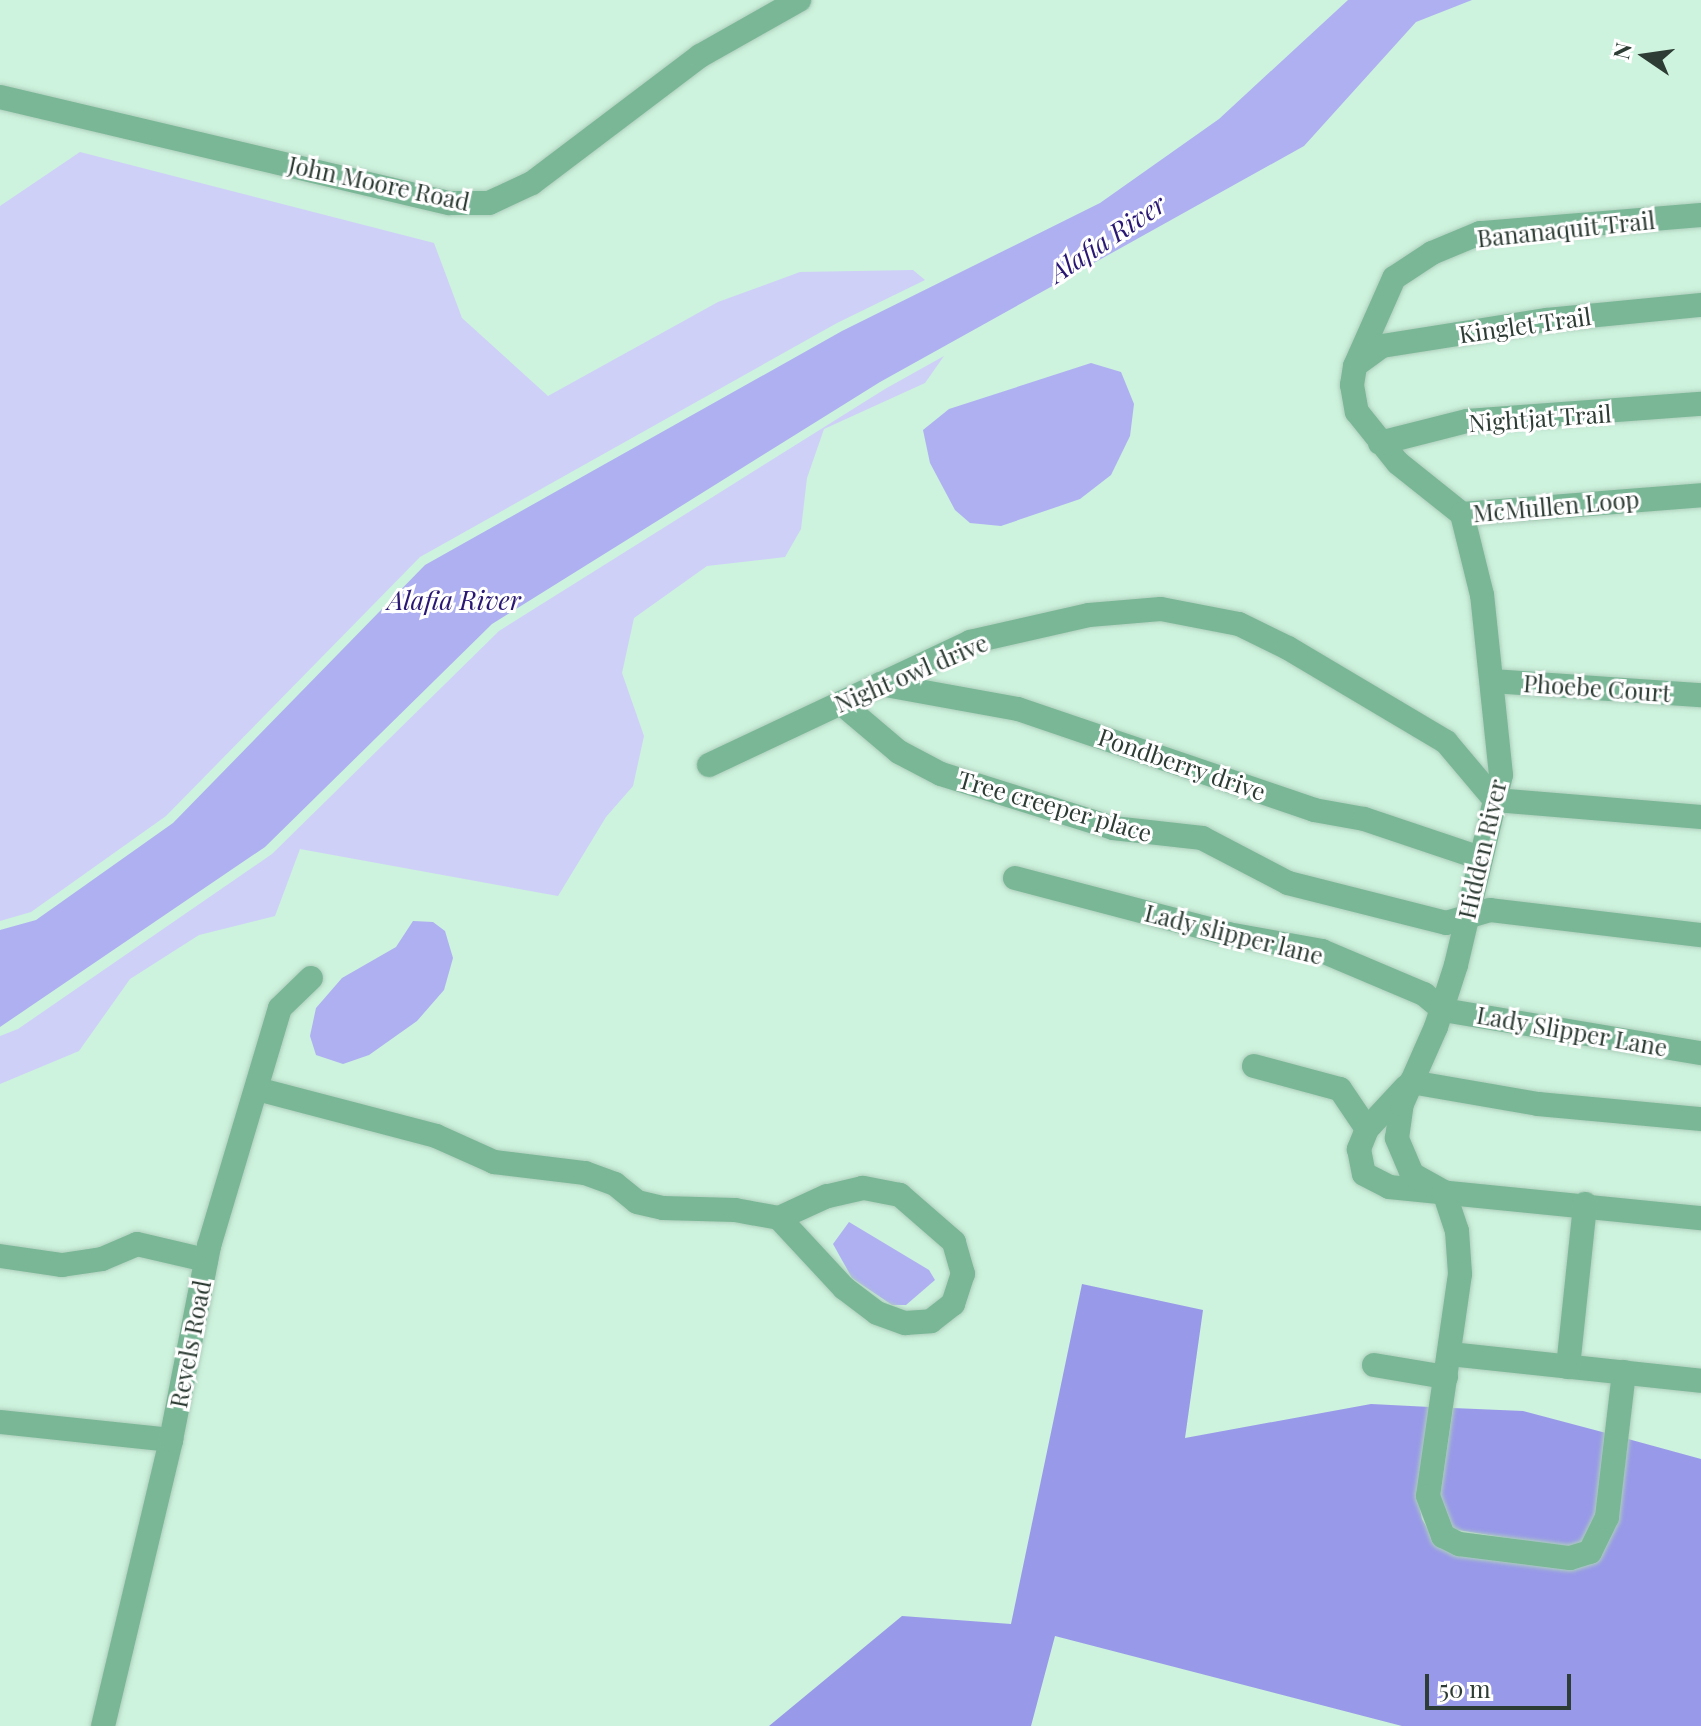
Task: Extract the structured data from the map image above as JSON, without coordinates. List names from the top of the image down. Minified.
{"streets":{"street":["John Moore Road","Bananaquit Trail","Kinglet Trail","Nightjat Trail","McMullen Loop","Night owl drive","Phoebe Court","Pondberry drive","Tree creeper place","Hidden River","Lady slipper lane","Lady Slipper Lane","Revels Road"]},"crossings":[["Bananaquit Trail","Kinglet Trail"],["Bananaquit Trail","McMullen Loop"],["Kinglet Trail","McMullen Loop"],["Nightjat Trail","McMullen Loop"],["McMullen Loop","Hidden River"],["Night owl drive","Pondberry drive"],["Night owl drive","Tree creeper place"],["Night owl drive","Hidden River"],["Phoebe Court","Hidden River"],["Pondberry drive","Hidden River"],["Tree creeper place","Hidden River"],["Hidden River","Lady slipper lane"],["Hidden River","Lady Slipper Lane"],["Lady slipper lane","Lady Slipper Lane"]],"water":["Alafia River"],"scale_bar":"50 m","north":"left"}
